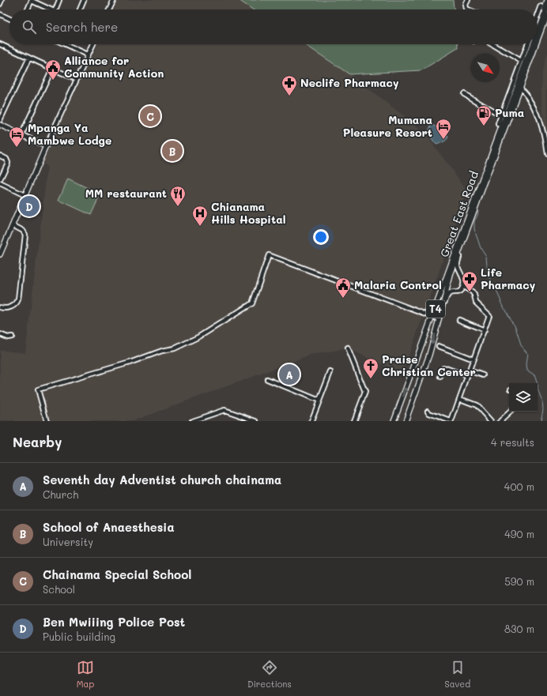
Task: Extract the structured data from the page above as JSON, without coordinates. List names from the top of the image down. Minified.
{"streets":{"main road":["Great East Road","T4"]},"places":{"public building":["Alliance for Community Action","Malaria Control"],"pharmacy":["Neclife Pharmacy","Life Pharmacy"],"fuel station":["Puma"],"hotel":["Mumana Pleasure Resort","Mpanga Ya Mambwe Lodge"],"restaurant":["MM restaurant"],"hospital":["Chianama Hills Hospital"],"church":["Praise Christian Center"]},"north":"bottom right","page":{"search":"Search here","pins":["C","B","D","A"],"heading":["Nearby","4 results"],"list":[{"mark":"A","name":"Seventh day Adventist church chainama","note":"Church","value":"400 m"},{"mark":"B","name":"School of Anaesthesia","note":"University","value":"490 m"},{"mark":"C","name":"Chainama Special School","note":"School","value":"590 m"},{"mark":"D","name":"Ben Mwiiing Police Post","note":"Public building","value":"830 m"}],"nav":["Map","Directions","Saved"]}}
